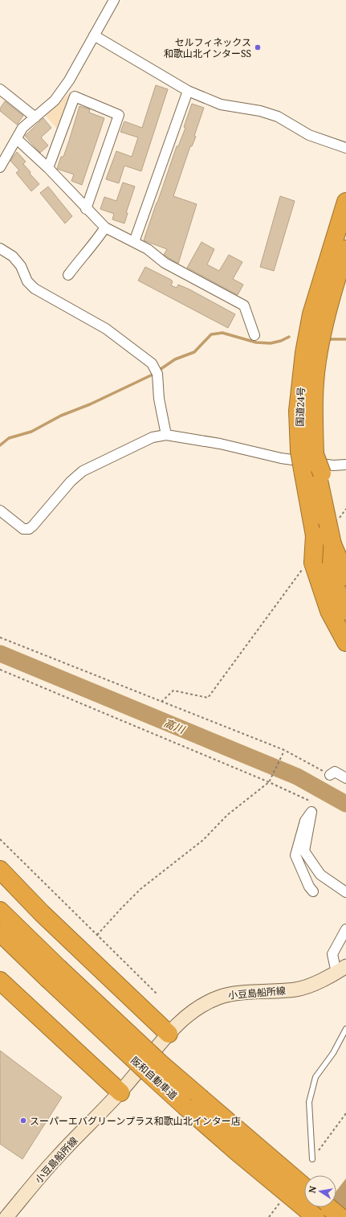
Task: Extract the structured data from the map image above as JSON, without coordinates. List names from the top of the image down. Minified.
{"streets":{"highway":["国道24号","阪和自動車道"],"main road":["小豆島船所線"]},"water":["高川"],"places":["セルフィネックス 和歌山北インターSS","スーパーエバグリーンプラス和歌山北インター店"],"north":"left"}
